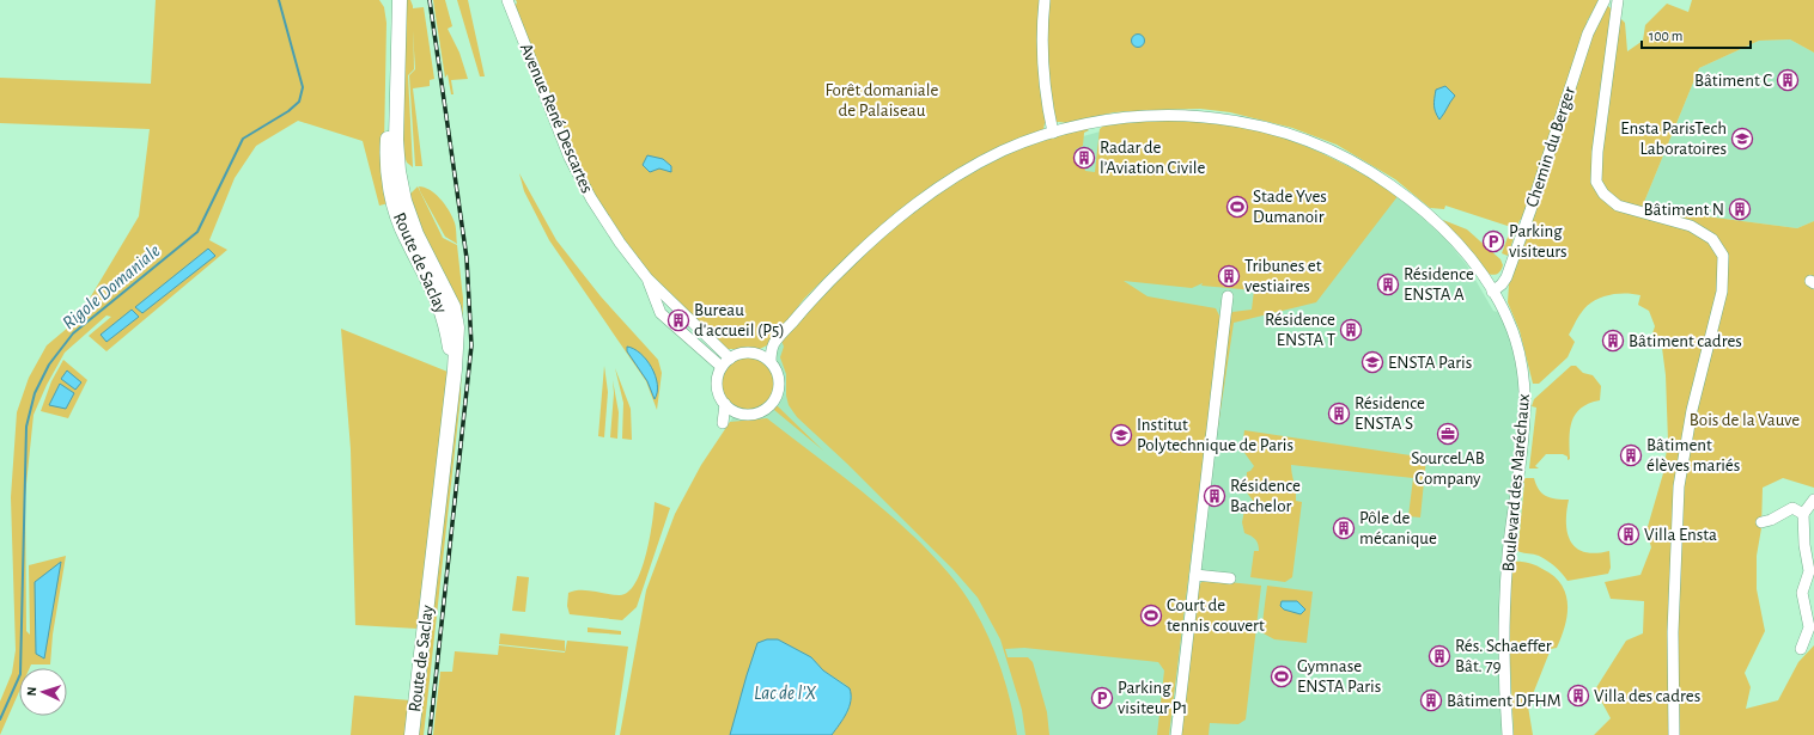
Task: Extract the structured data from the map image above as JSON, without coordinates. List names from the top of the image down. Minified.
{"streets":{"main road":["Route de Saclay"],"street":["Avenue René Descartes","Chemin du Berger","Boulevard des Maréchaux"]},"crossings":[["Avenue René Descartes","Boulevard des Maréchaux"],["Chemin du Berger","Boulevard des Maréchaux"]],"water":["Rigole Domaniale","Lac de l'X"],"parks":["Forêt domaniale de Palaiseau","Bois de la Vauve"],"places":{"building":["Bâtiment C","Radar de l’Aviation Civile","Bâtiment N","Tribunes et vestiaires","Résidence ENSTA A","Bureau d'accueil (P5)","Résidence ENSTA T","Bâtiment cadres","Résidence ENSTA S","Bâtiment élèves mariés","Résidence Bachelor","Pôle de mécanique","Villa Ensta","Rés. Schaeffer Bât. 79","Villa des cadres","Bâtiment DFHM"],"school or university":["Ensta ParisTech Laboratoires","ENSTA Paris","Institut Polytechnique de Paris"],"sports":["Stade Yves Dumanoir","Court de tennis couvert","Gymnase ENSTA Paris"],"parking":["Parking visiteurs","Parking visiteur P1"],"office":["SourceLAB Company"]},"scale_bar":"100 m","north":"left"}
